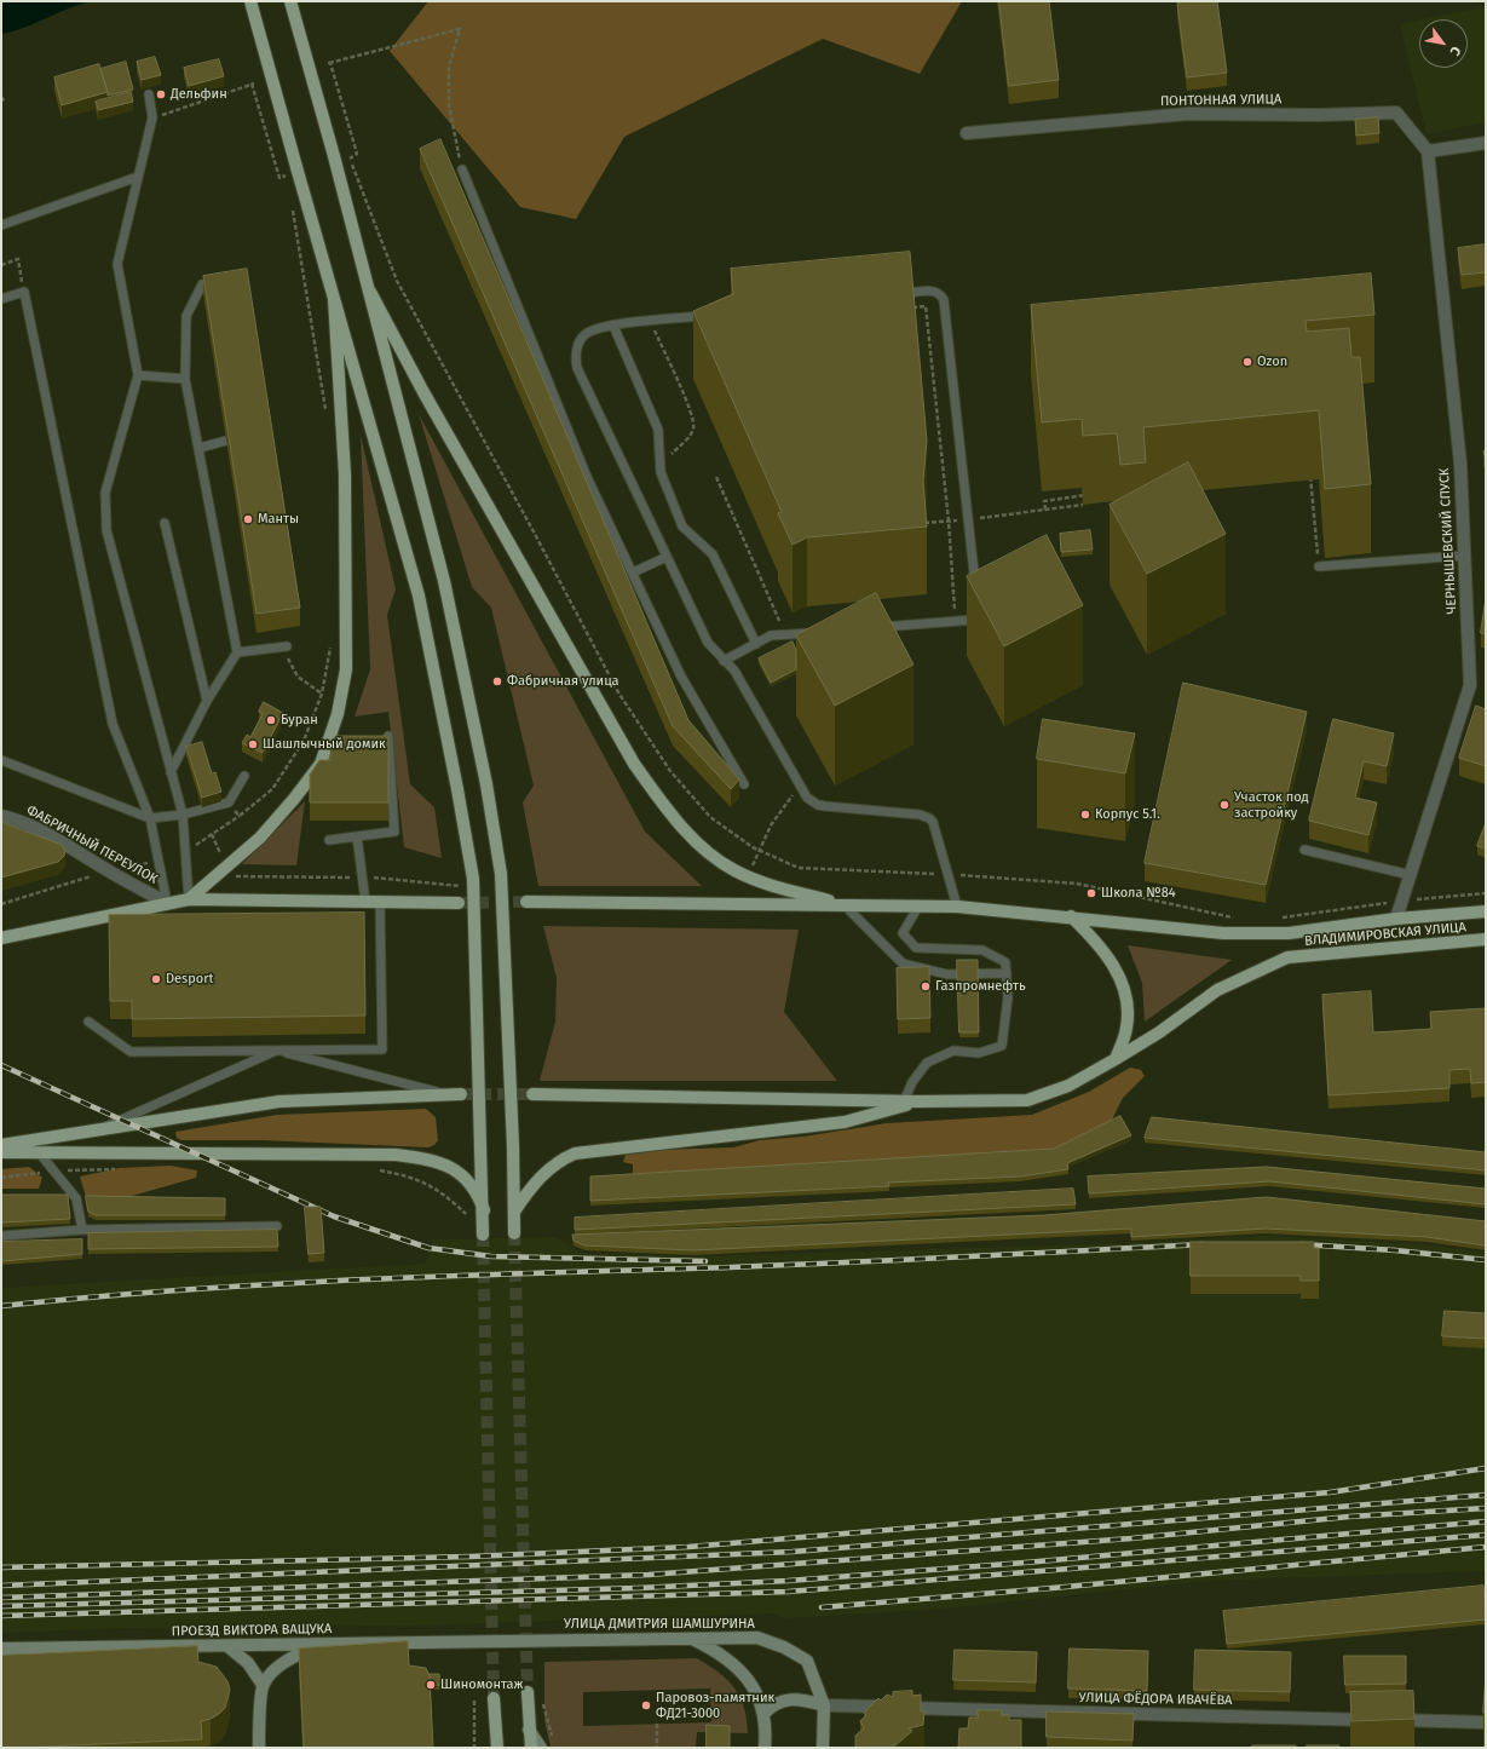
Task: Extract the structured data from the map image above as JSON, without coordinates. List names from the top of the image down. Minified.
{"streets":{"main road":["ВЛАДИМИРОВСКАЯ УЛИЦА"],"street":["ПОНТОННАЯ УЛИЦА","ЧЕРНЫШЕВСКИЙ СПУСК","ФАБРИЧНЫЙ ПЕРЕУЛОК","УЛИЦА ДМИТРИЯ ШАМШУРИНА","ПРОЕЗД ВИКТОРА ВАЩУКА","УЛИЦА ФЁДОРА ИВАЧЁВА"]},"crossings":[["ПОНТОННАЯ УЛИЦА","ЧЕРНЫШЕВСКИЙ СПУСК"],["ЧЕРНЫШЕВСКИЙ СПУСК","ВЛАДИМИРОВСКАЯ УЛИЦА"],["УЛИЦА ДМИТРИЯ ШАМШУРИНА","ПРОЕЗД ВИКТОРА ВАЩУКА"],["УЛИЦА ДМИТРИЯ ШАМШУРИНА","УЛИЦА ФЁДОРА ИВАЧЁВА"]],"places":["Дельфин","Ozon","Манты","Фабричная улица","Буран","Шашлычный домик","Участок под застройку","Корпус 5.1.","Школа №84","Desport","Газпромнефть","Шиномонтаж","Паровоз-памятник ФД21-3000"],"north":"bottom right"}
